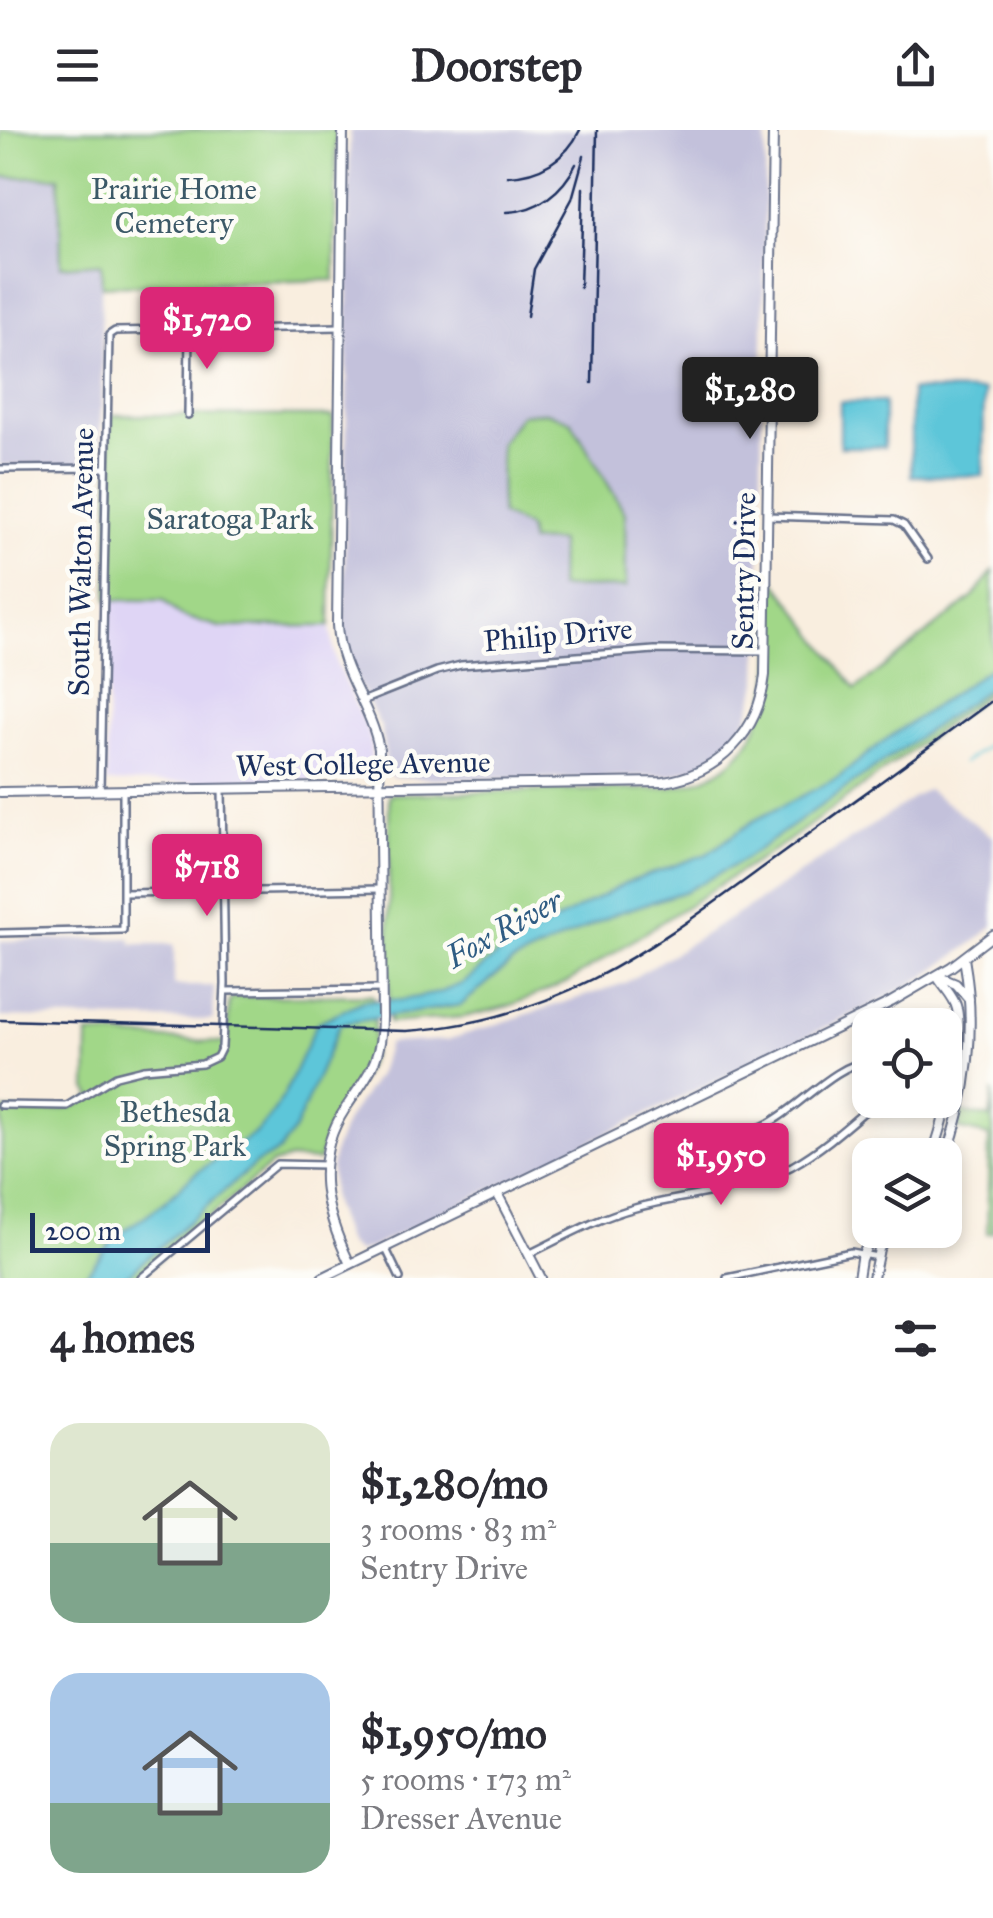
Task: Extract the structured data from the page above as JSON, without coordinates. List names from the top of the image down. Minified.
{"streets":{"street":["South Walton Avenue","Sentry Drive","Philip Drive","West College Avenue"]},"crossings":[["South Walton Avenue","West College Avenue"],["Sentry Drive","Philip Drive"],["Sentry Drive","West College Avenue"]],"water":["Fox River"],"parks":["Prairie Home Cemetery","Saratoga Park","Bethesda Spring Park"],"scale_bar":"200 m","page":{"header":"Doorstep","price":["$1,720","$1,280","$718","$1,950"],"scale":"200 m","heading":"4 homes","list":[{"name":"$1,280/mo","note":"3 rooms · 83 m² · Sentry Drive"},{"name":"$1,950/mo","note":"5 rooms · 173 m² · Dresser Avenue"}]}}
